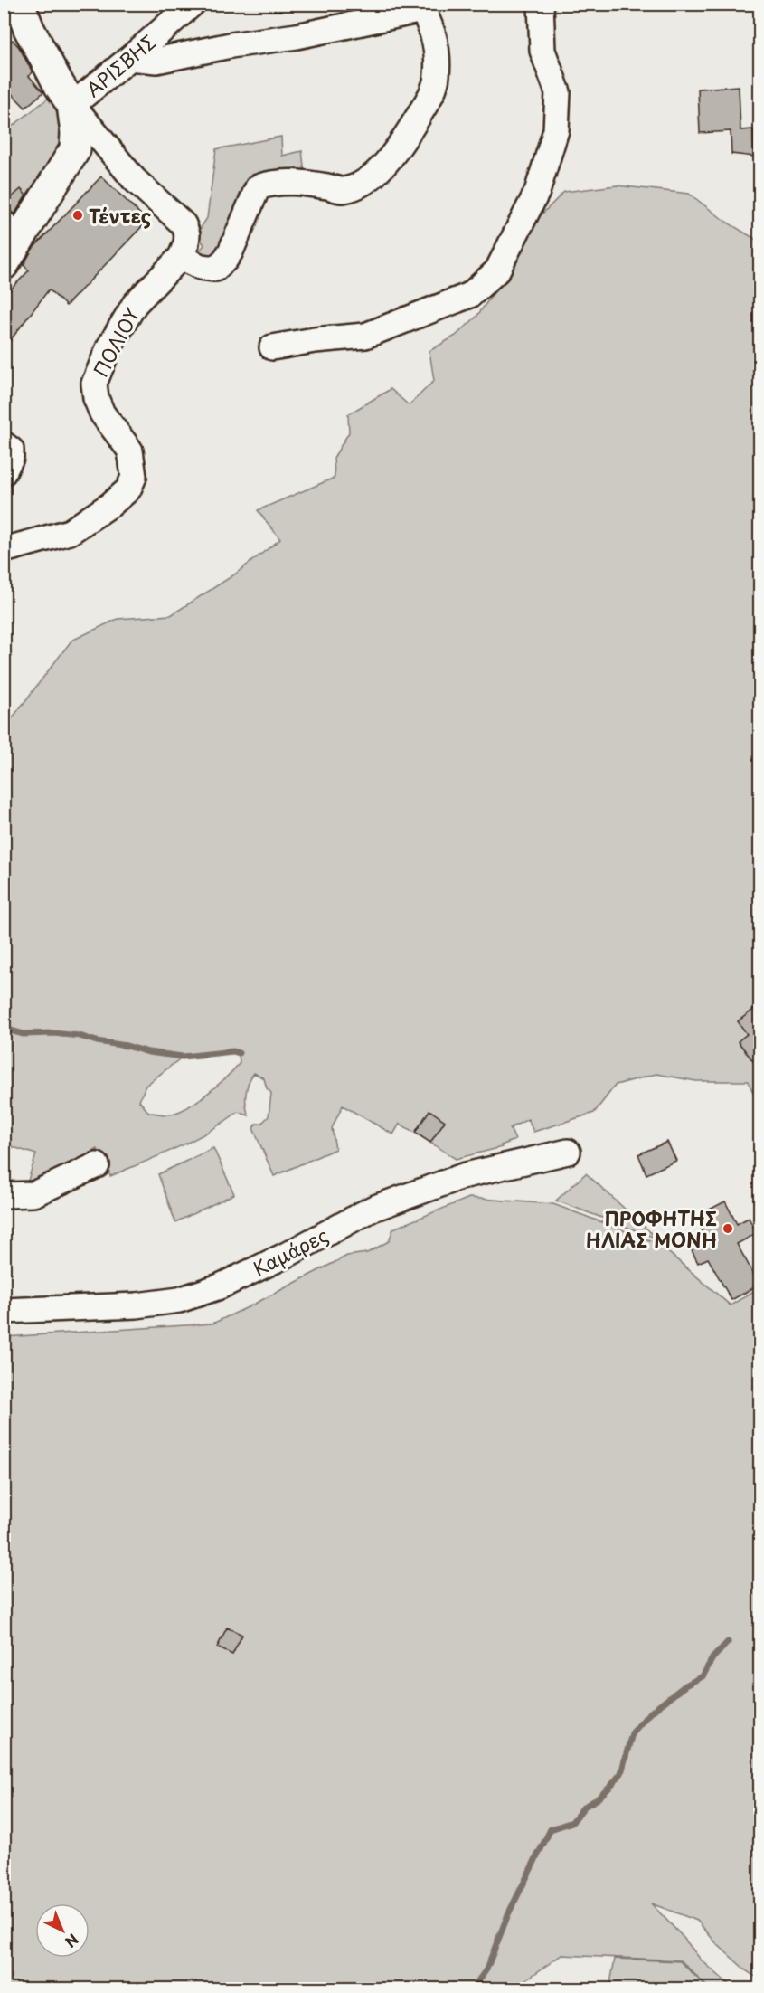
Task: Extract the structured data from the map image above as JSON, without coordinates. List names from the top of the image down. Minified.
{"streets":{"street":["ΑΡΙΣΒΗΣ","ΠΟΛΙΟΥ","Καμάρες"]},"places":["Τέντες","ΠΡΟΦΗΤΗΣ ΗΛΙΑΣ MONH"],"north":"bottom right"}
